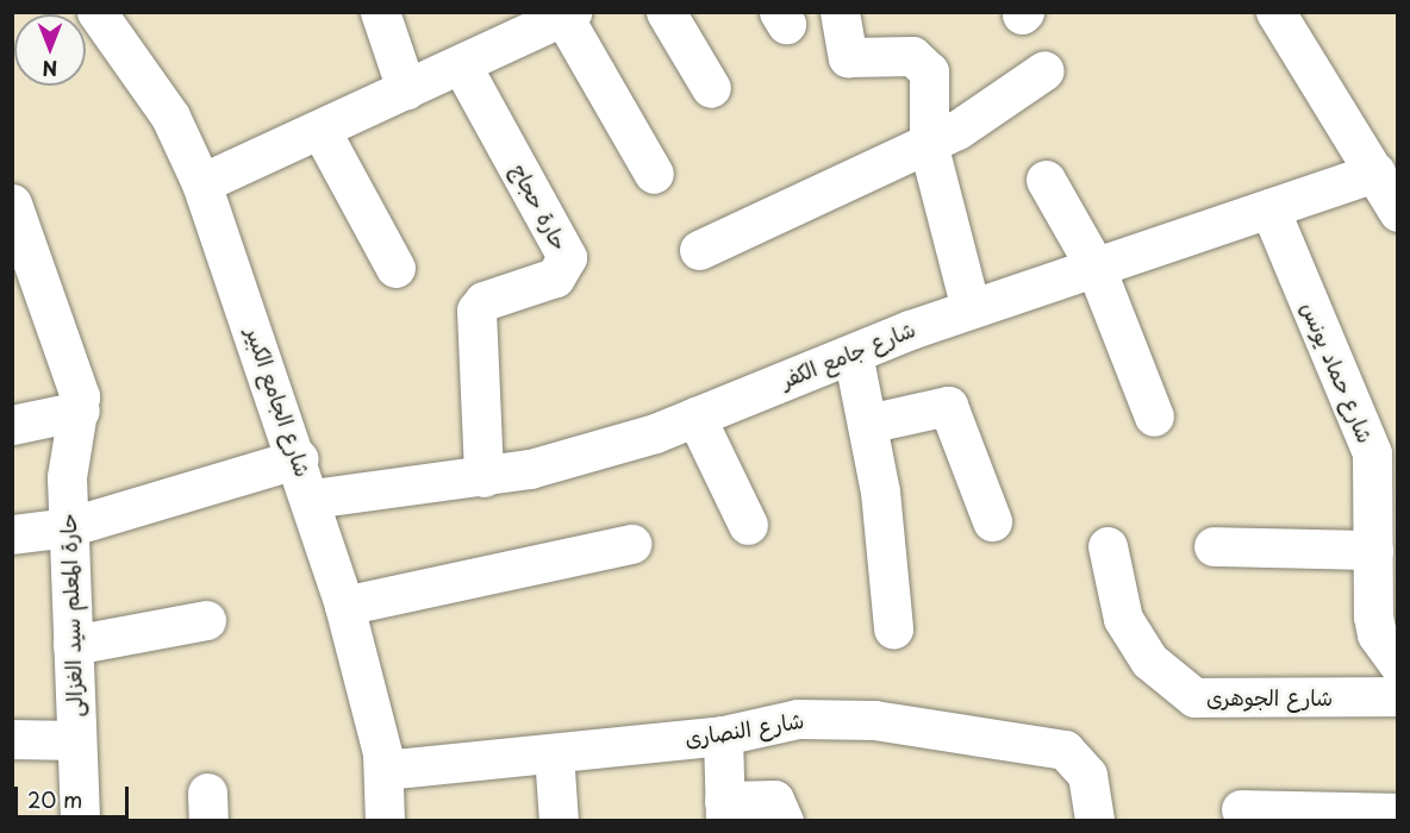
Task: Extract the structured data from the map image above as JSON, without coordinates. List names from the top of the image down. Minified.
{"streets":{"street":["حارة حجاج","شارع جامع الكفر","شارع حماد يونس","شارع الجامع الكبير","حارة المعلم سيد الغزالى","شارع الجوهرى","شارع النصارى"]},"crossings":[["حارة حجاج","شارع جامع الكفر"],["شارع جامع الكفر","شارع حماد يونس"],["شارع جامع الكفر","شارع الجامع الكبير"],["شارع الجامع الكبير","شارع النصارى"]],"scale_bar":"20 m","north":"bottom"}
